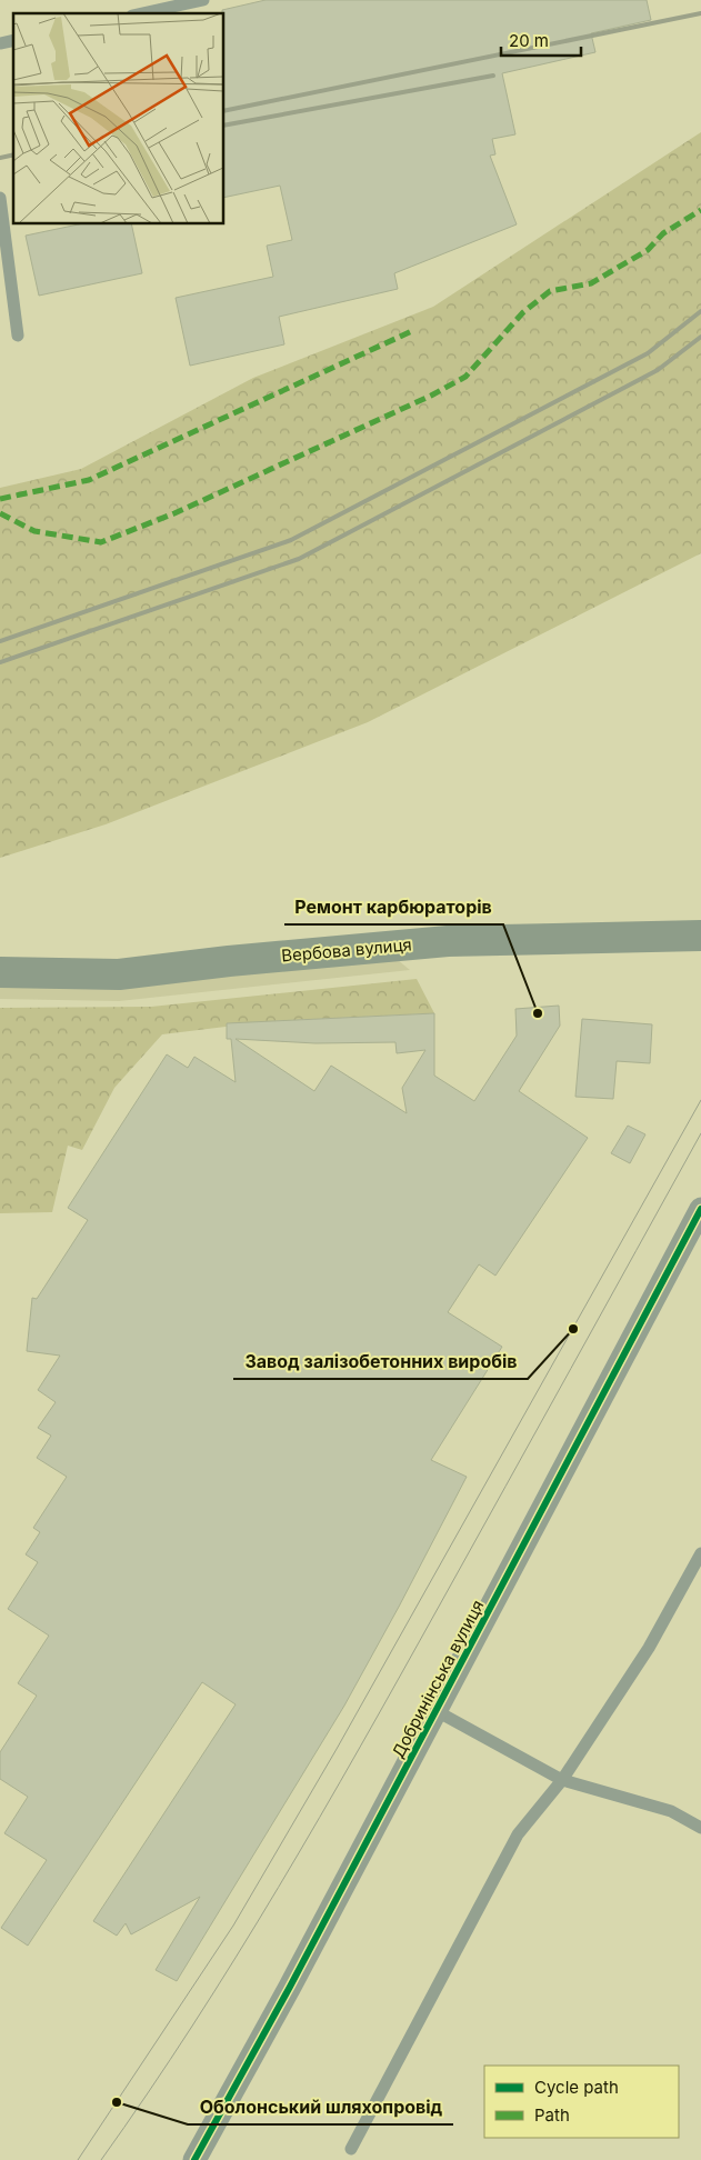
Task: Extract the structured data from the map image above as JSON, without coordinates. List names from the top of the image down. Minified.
{"streets":{"main road":["Вербова вулиця"],"street":["Добринінська вулиця"]},"places":["Ремонт карбюраторів","Завод залізобетонних виробів","Оболонський шляхопровід"],"legend":["Cycle path","Path"],"scale_bar":"20 m"}
